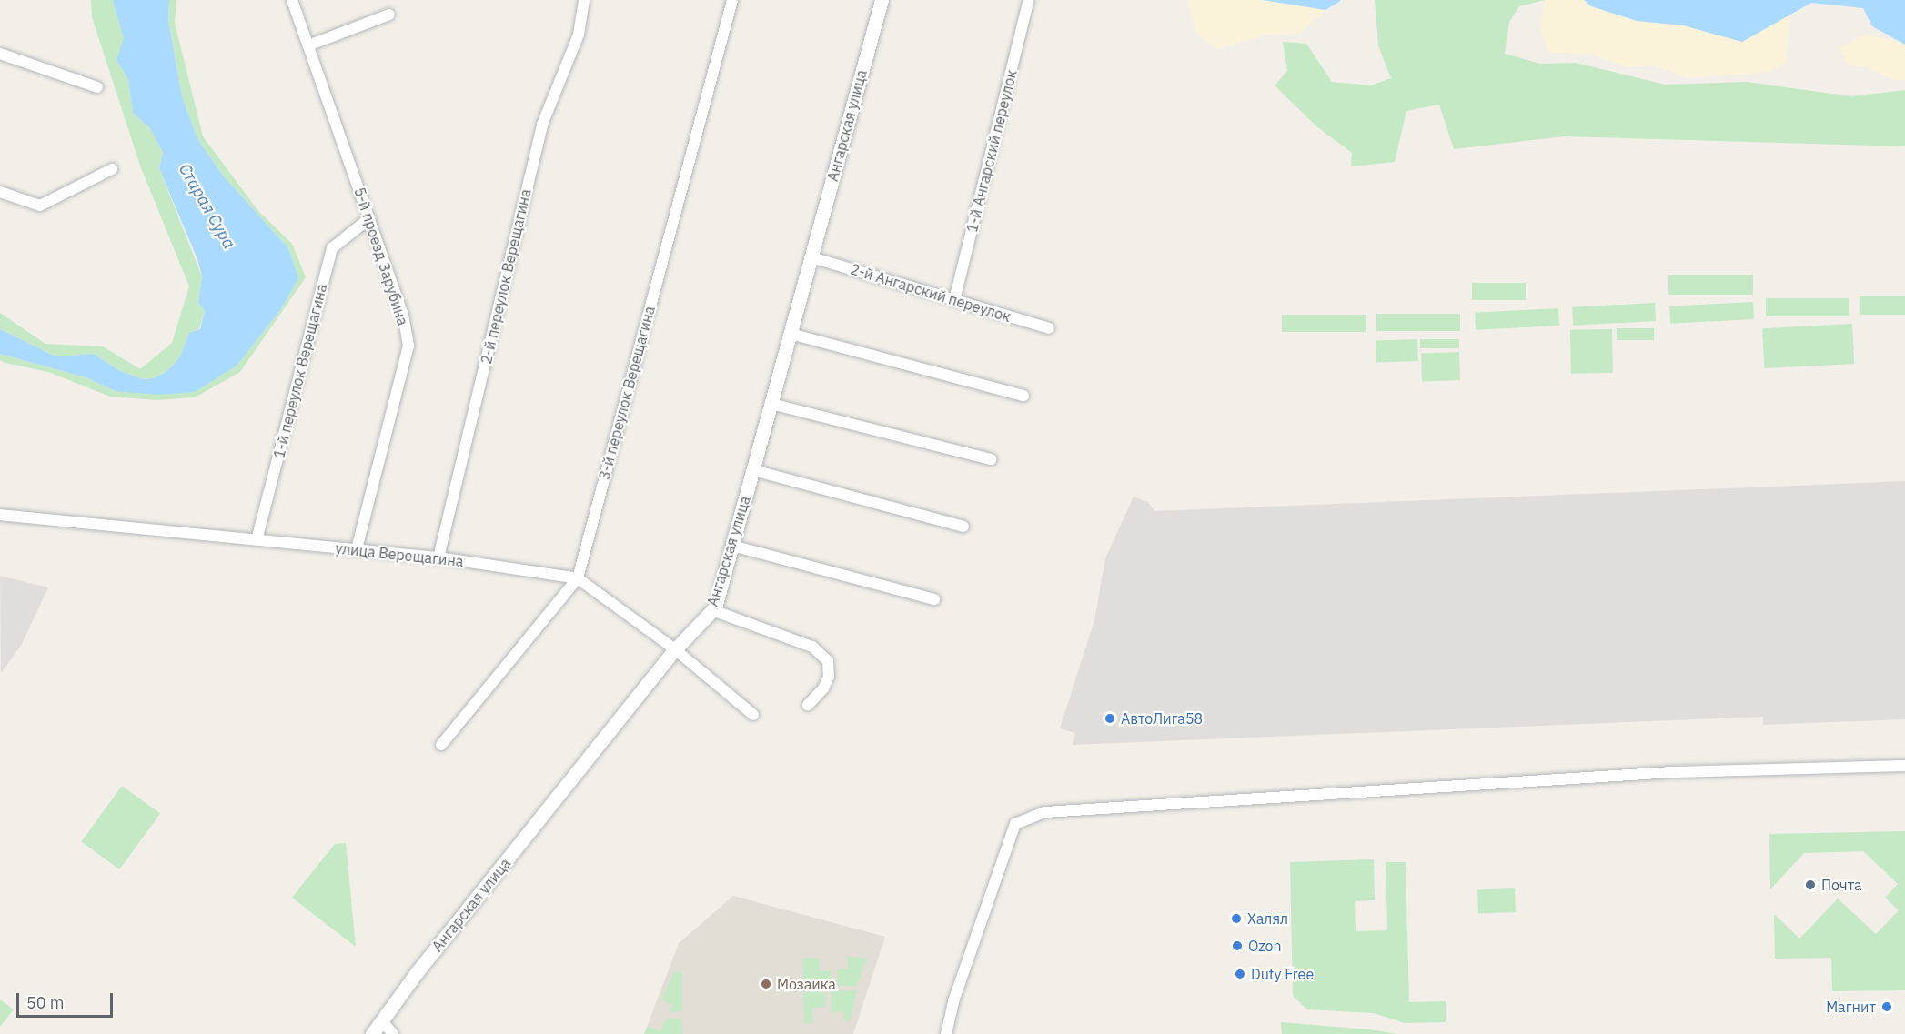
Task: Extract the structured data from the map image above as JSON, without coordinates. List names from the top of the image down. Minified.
{"streets":{"street":["Ангарская улица","1-й Ангарский переулок","5-й проезд Зарубина","2-й переулок Верещагина","2-й Ангарский переулок","1-й переулок Верещагина","3-й переулок Верещагина","улица Верещагина"]},"crossings":[["Ангарская улица","2-й Ангарский переулок"],["Ангарская улица","улица Верещагина"],["1-й Ангарский переулок","2-й Ангарский переулок"],["5-й проезд Зарубина","1-й переулок Верещагина"],["5-й проезд Зарубина","улица Верещагина"],["2-й переулок Верещагина","улица Верещагина"],["1-й переулок Верещагина","улица Верещагина"],["3-й переулок Верещагина","улица Верещагина"]],"water":["Старая Сура"],"places":["АвтоЛига58","Почта","Халял","Ozon","Duty Free","Мозаика","Магнит"],"scale_bar":"50 m"}
